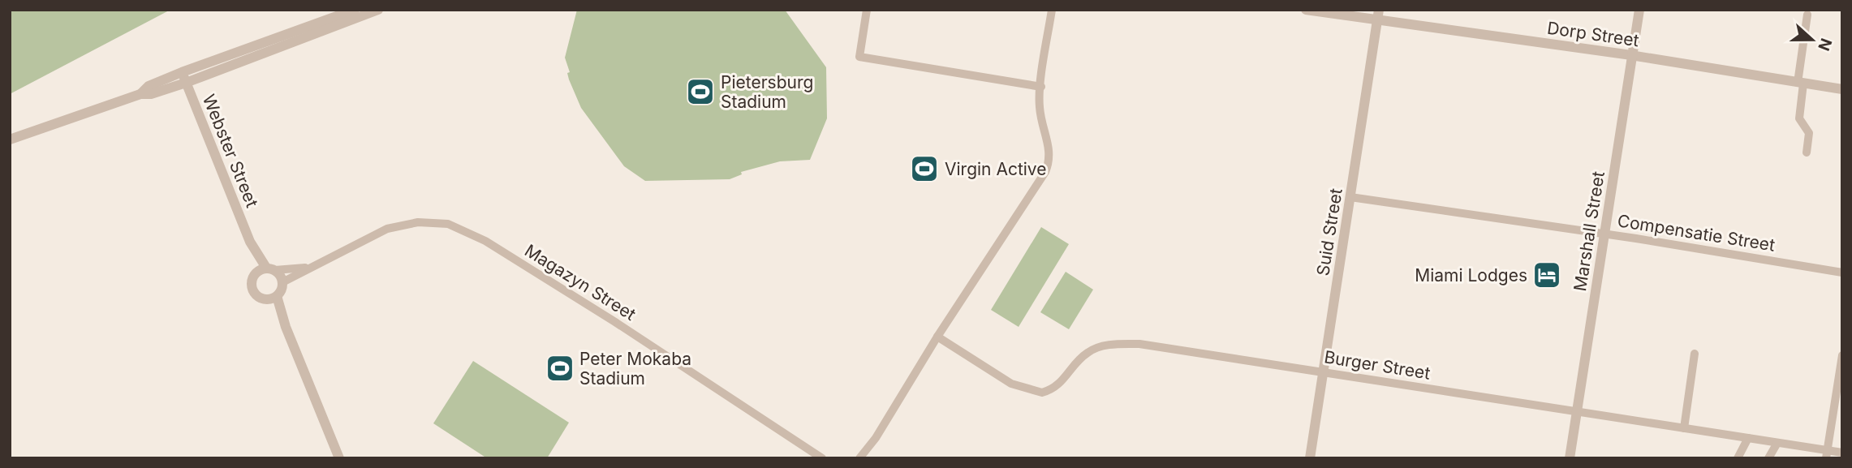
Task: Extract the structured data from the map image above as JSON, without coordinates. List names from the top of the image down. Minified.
{"streets":{"street":["Dorp Street","Webster Street","Marshall Street","Suid Street","Compensatie Street","Magazyn Street","Burger Street"]},"crossings":[["Dorp Street","Marshall Street"],["Dorp Street","Suid Street"],["Webster Street","Magazyn Street"],["Marshall Street","Compensatie Street"],["Marshall Street","Burger Street"],["Suid Street","Compensatie Street"],["Suid Street","Burger Street"]],"places":{"sports":["Pietersburg Stadium","Virgin Active","Peter Mokaba Stadium"],"hotel":["Miami Lodges"]},"north":"right"}
